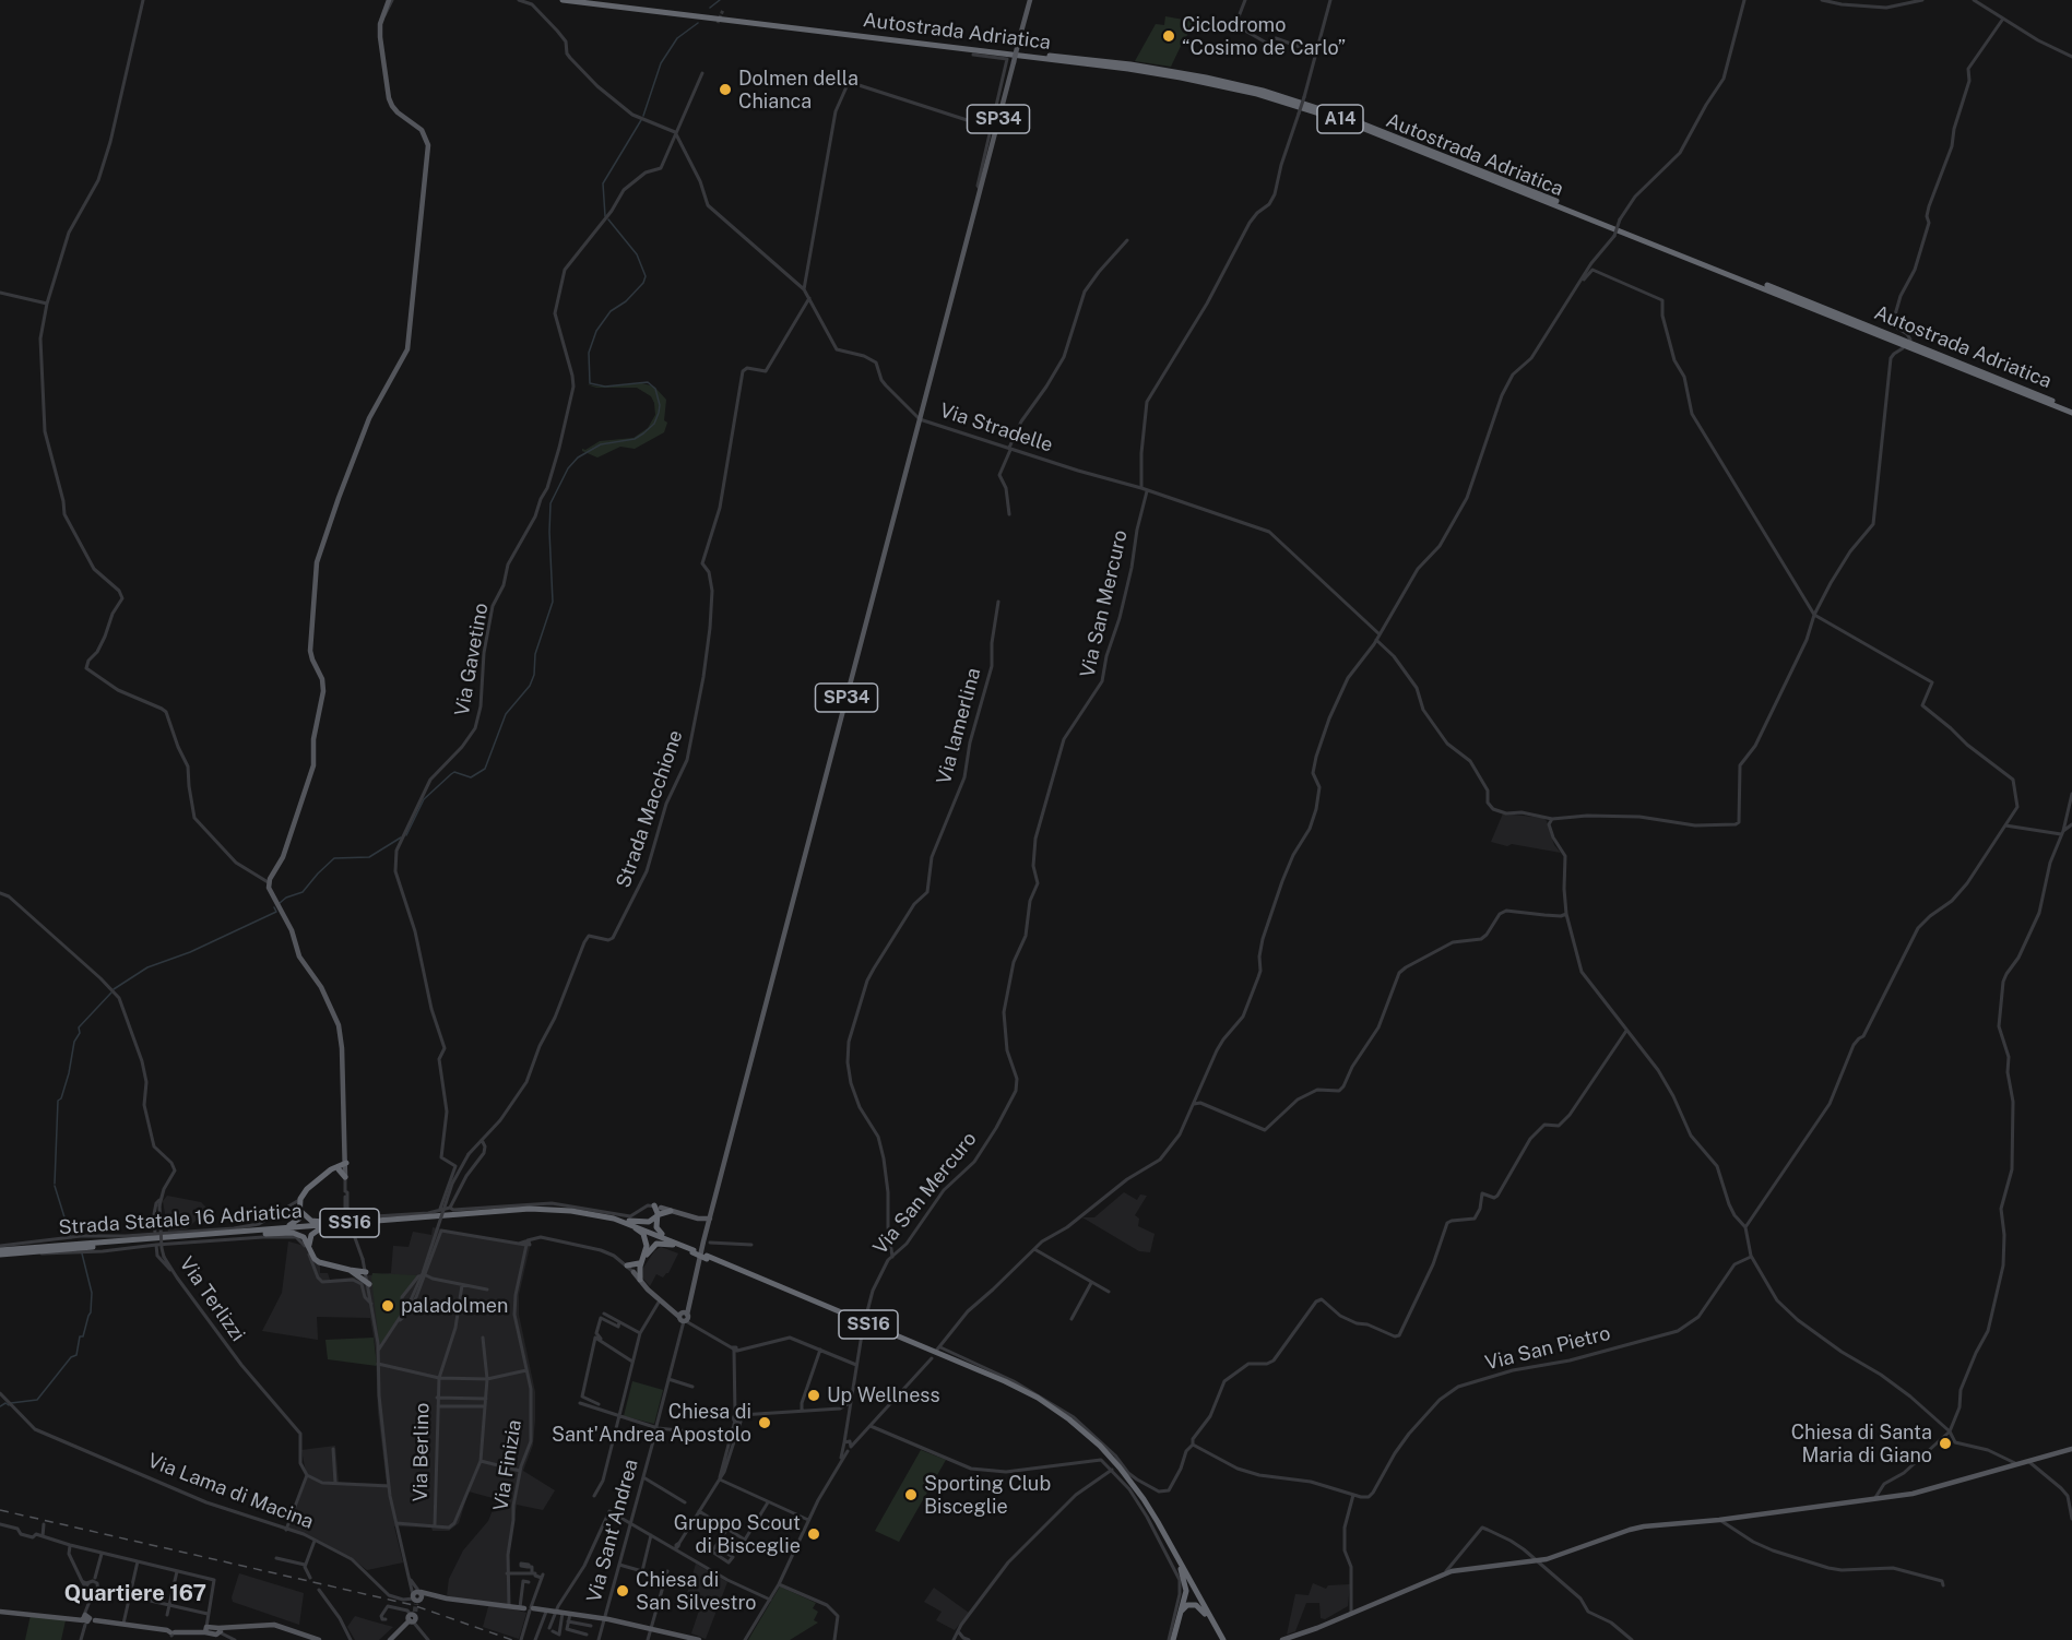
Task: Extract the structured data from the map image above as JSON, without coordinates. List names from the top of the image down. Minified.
{"streets":{"highway":["Autostrada Adriatica","A14","Strada Statale 16 Adriatica","SS16"],"main road":["SP34","Via Sant'Andrea"],"street":["Via Stradelle","Via San Mercuro","Via Gavetino","Via lamerlina","Strada Macchione","Via Terlizzi","Via San Pietro","Via Berlino","Via Finizia","Via Lama di Macina"]},"crossings":[["SP34","Via Stradelle"],["SP34","Via Sant'Andrea"],["Via Stradelle","Via San Mercuro"],["Via Stradelle","Via Gavetino"],["Via Stradelle","Strada Macchione"],["Via San Mercuro","Via lamerlina"],["Strada Statale 16 Adriatica","SS16"]],"districts":["Quartiere 167"],"places":["Ciclodromo “Cosimo de Carlo”","Dolmen della Chianca","paladolmen","Up Wellness","Chiesa di Sant'Andrea Apostolo","Chiesa di Santa Maria di Giano","Sporting Club Bisceglie","Gruppo Scout di Bisceglie","Chiesa di San Silvestro"]}
